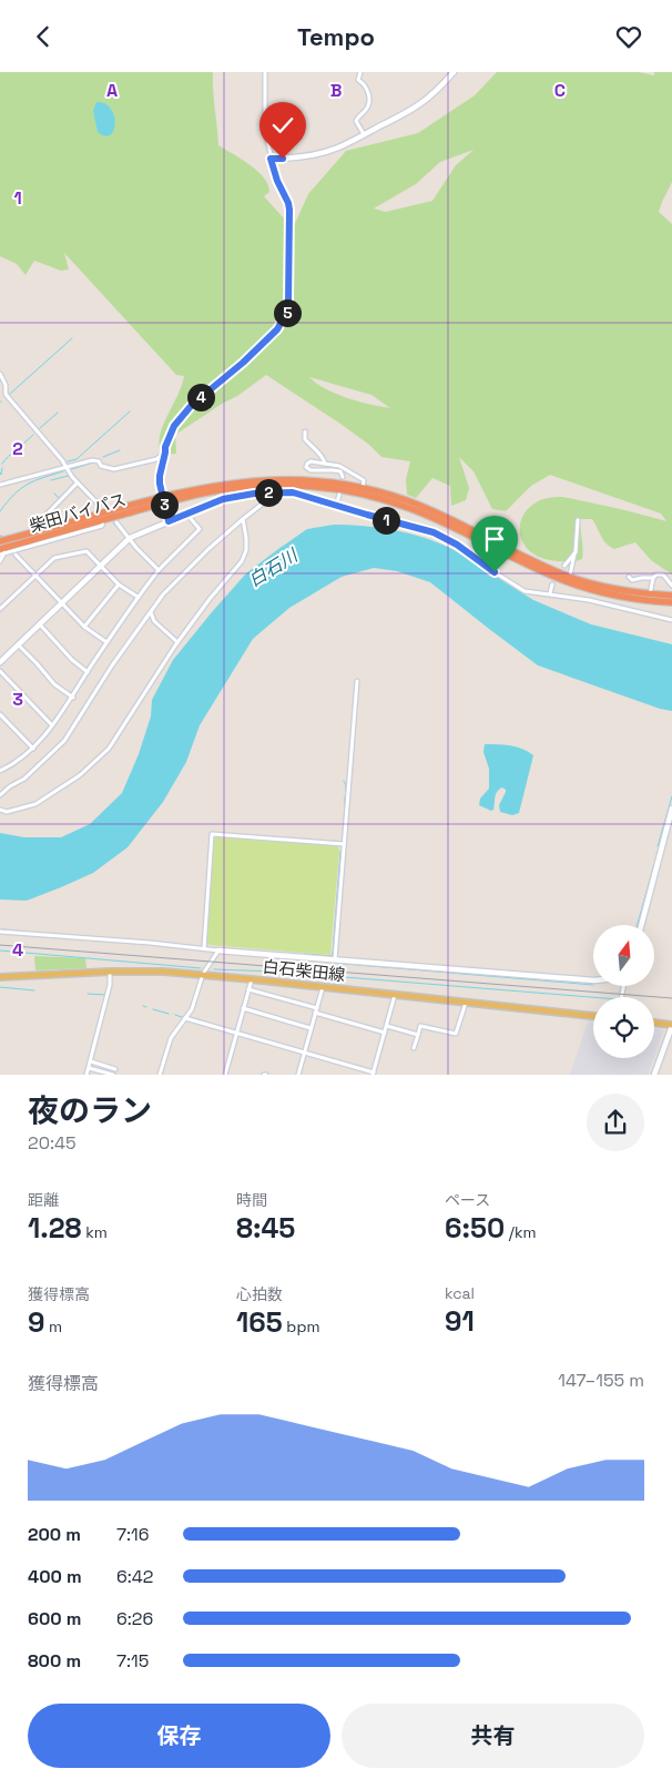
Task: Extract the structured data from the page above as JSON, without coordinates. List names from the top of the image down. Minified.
{"streets":{"highway":["柴田バイパス"],"main road":["白石柴田線"]},"water":["白石川"],"north":"top","page":{"header":"Tempo","pins":["5","4","2","3","1"],"heading":["夜のラン","20:45"],"stats":[["距離","1.28 km"],["時間","8:45"],["ペース","6:50 /km"],["獲得標高","9 m"],["心拍数","165 bpm"],["kcal","91"]],"chart":["獲得標高","147–155 m"],"list":[{"name":"200 m","note":"7:16"},{"name":"400 m","note":"6:42"},{"name":"600 m","note":"6:26"},{"name":"800 m","note":"7:15"}],"buttons":["保存","共有"]},"grid":{"columns":["A","B","C"],"rows":["1","2","3","4"]}}
